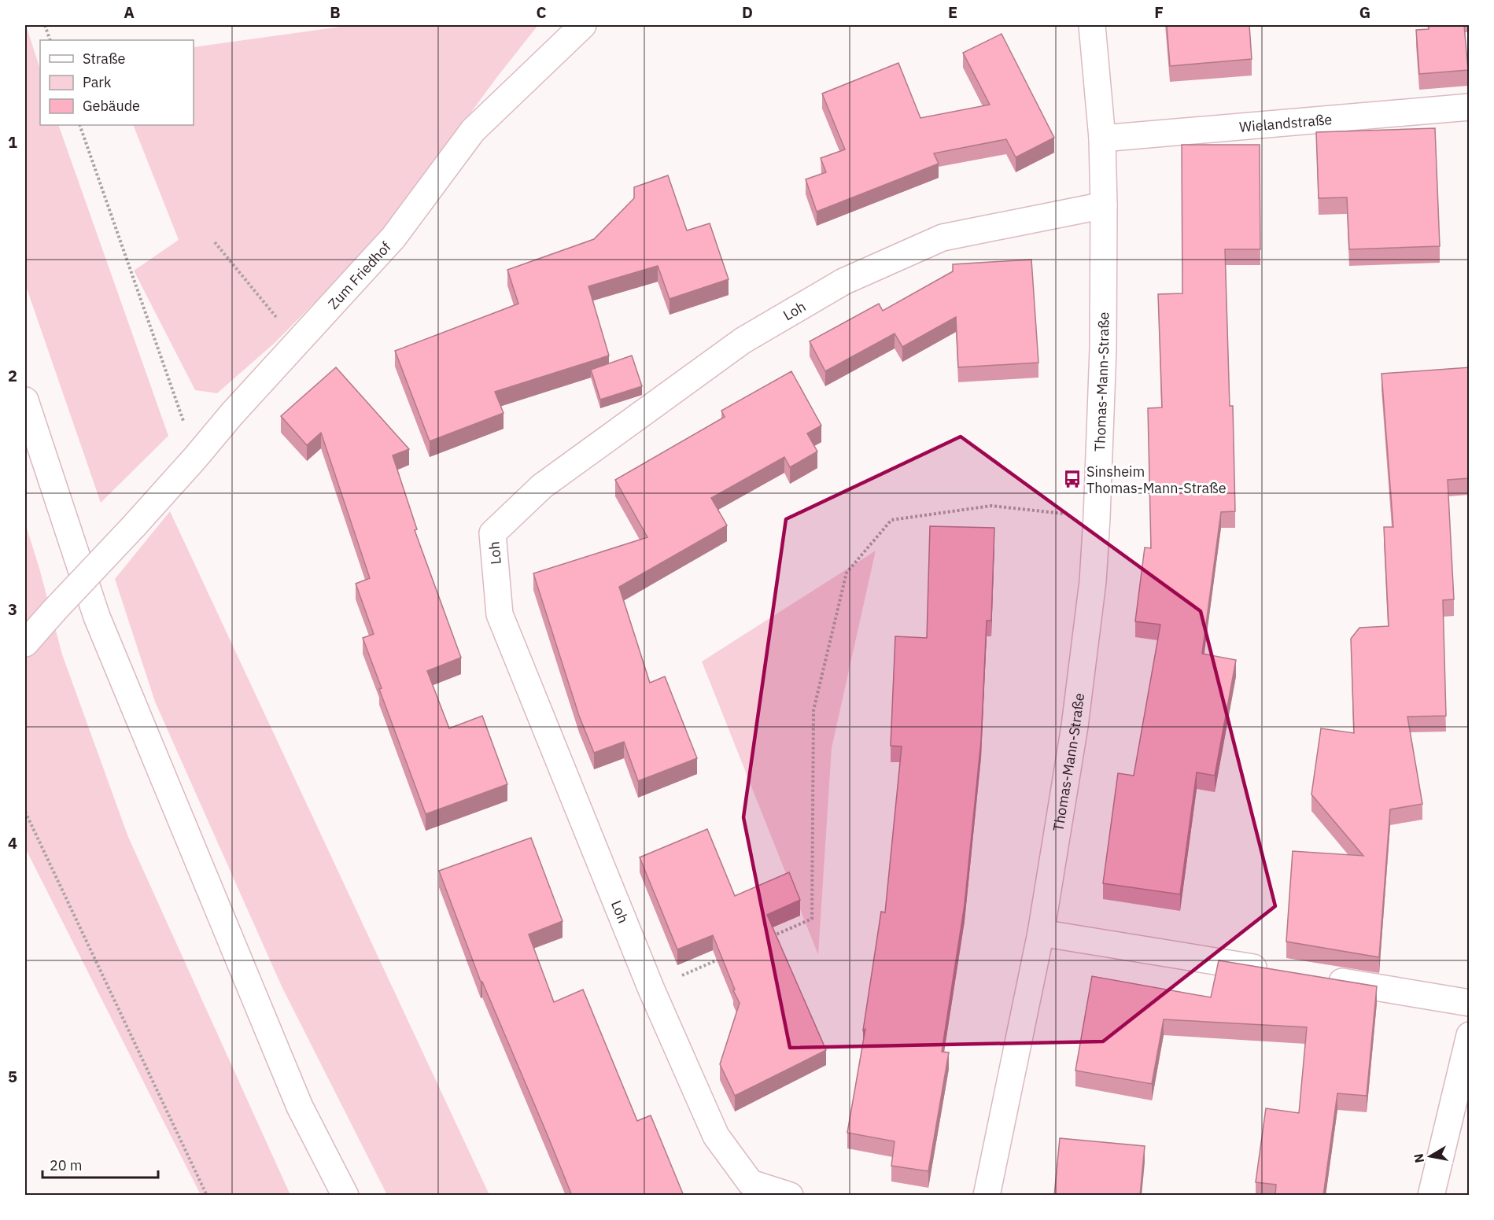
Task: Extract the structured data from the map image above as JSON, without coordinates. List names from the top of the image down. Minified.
{"streets":{"main road":["Wielandstraße","Zum Friedhof","Loh","Thomas-Mann-Straße"]},"crossings":[["Wielandstraße","Thomas-Mann-Straße"],["Loh","Thomas-Mann-Straße"]],"places":{"bus stop":["Sinsheim Thomas-Mann-Straße"]},"legend":["Straße","Park","Gebäude"],"scale_bar":"20 m","north":"left","grid":{"columns":["A","B","C","D","E","F","G"],"rows":["1","2","3","4","5"]}}
